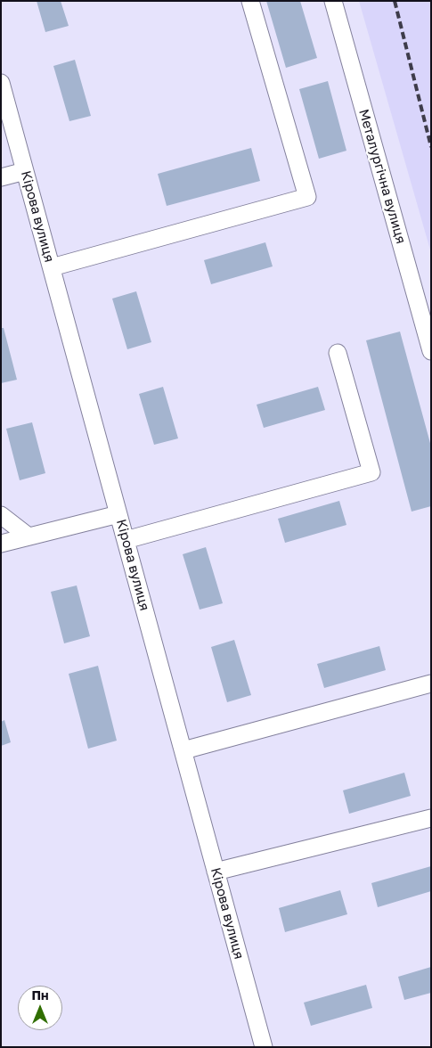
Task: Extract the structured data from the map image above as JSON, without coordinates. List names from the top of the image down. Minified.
{"streets":{"street":["Металургічна вулиця","Кірова вулиця"]},"north":"top"}
